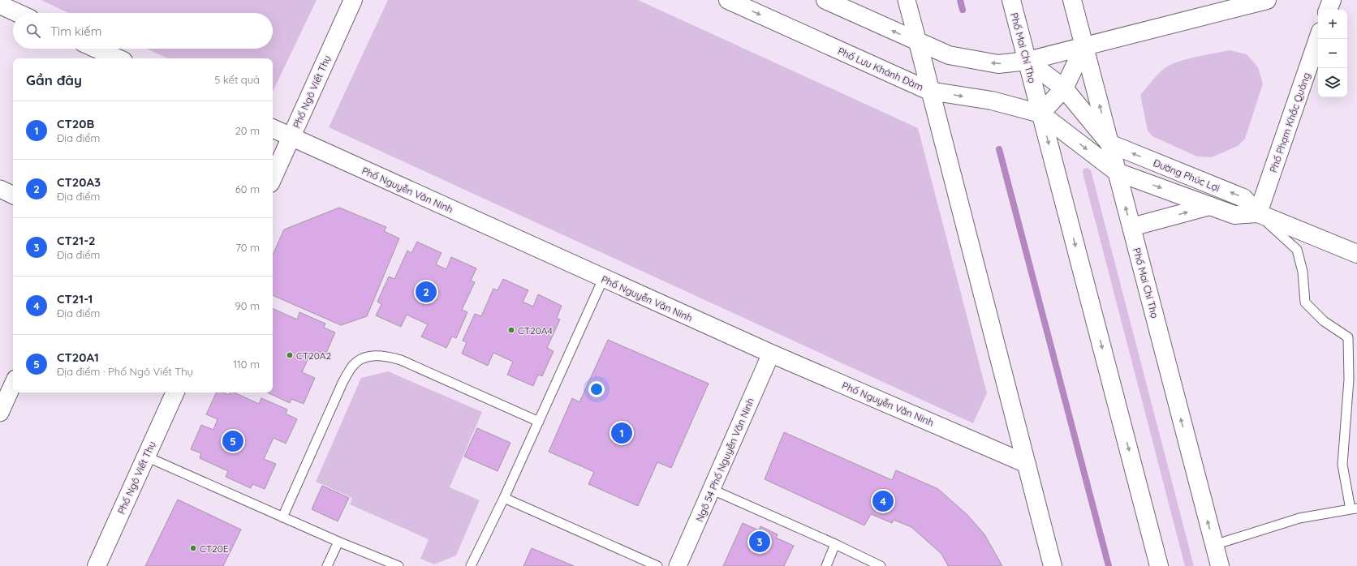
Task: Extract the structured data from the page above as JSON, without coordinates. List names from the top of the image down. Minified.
{"streets":{"street":["Phố Mai Chí Thọ","Phố Lưu Khánh Đàm","Phố Ngô Viết Thụ","Phố Phạm Khắc Quảng","Đường Phúc Lợi","Phố Nguyễn Văn Ninh","Ngõ 54 Phố Nguyễn Văn Ninh"]},"crossings":[["Phố Mai Chí Thọ","Phố Lưu Khánh Đàm"],["Phố Mai Chí Thọ","Đường Phúc Lợi"],["Phố Lưu Khánh Đàm","Đường Phúc Lợi"],["Phố Ngô Viết Thụ","Phố Nguyễn Văn Ninh"],["Phố Phạm Khắc Quảng","Đường Phúc Lợi"],["Phố Nguyễn Văn Ninh","Ngõ 54 Phố Nguyễn Văn Ninh"]],"places":["CT20A4","CT20A2","CT20E"],"page":{"map_buttons":["+","−"],"search":"Tìm kiếm","heading":["Gần đây","5 kết quả"],"list":[{"mark":"1","name":"CT20B","note":"Địa điểm","value":"20 m"},{"mark":"2","name":"CT20A3","note":"Địa điểm","value":"60 m"},{"mark":"3","name":"CT21-2","note":"Địa điểm","value":"70 m"},{"mark":"4","name":"CT21-1","note":"Địa điểm","value":"90 m"},{"mark":"5","name":"CT20A1","note":"Địa điểm · Phố Ngô Viết Thụ","value":"110 m"}],"pins":["2","1","5","4","3"]}}
